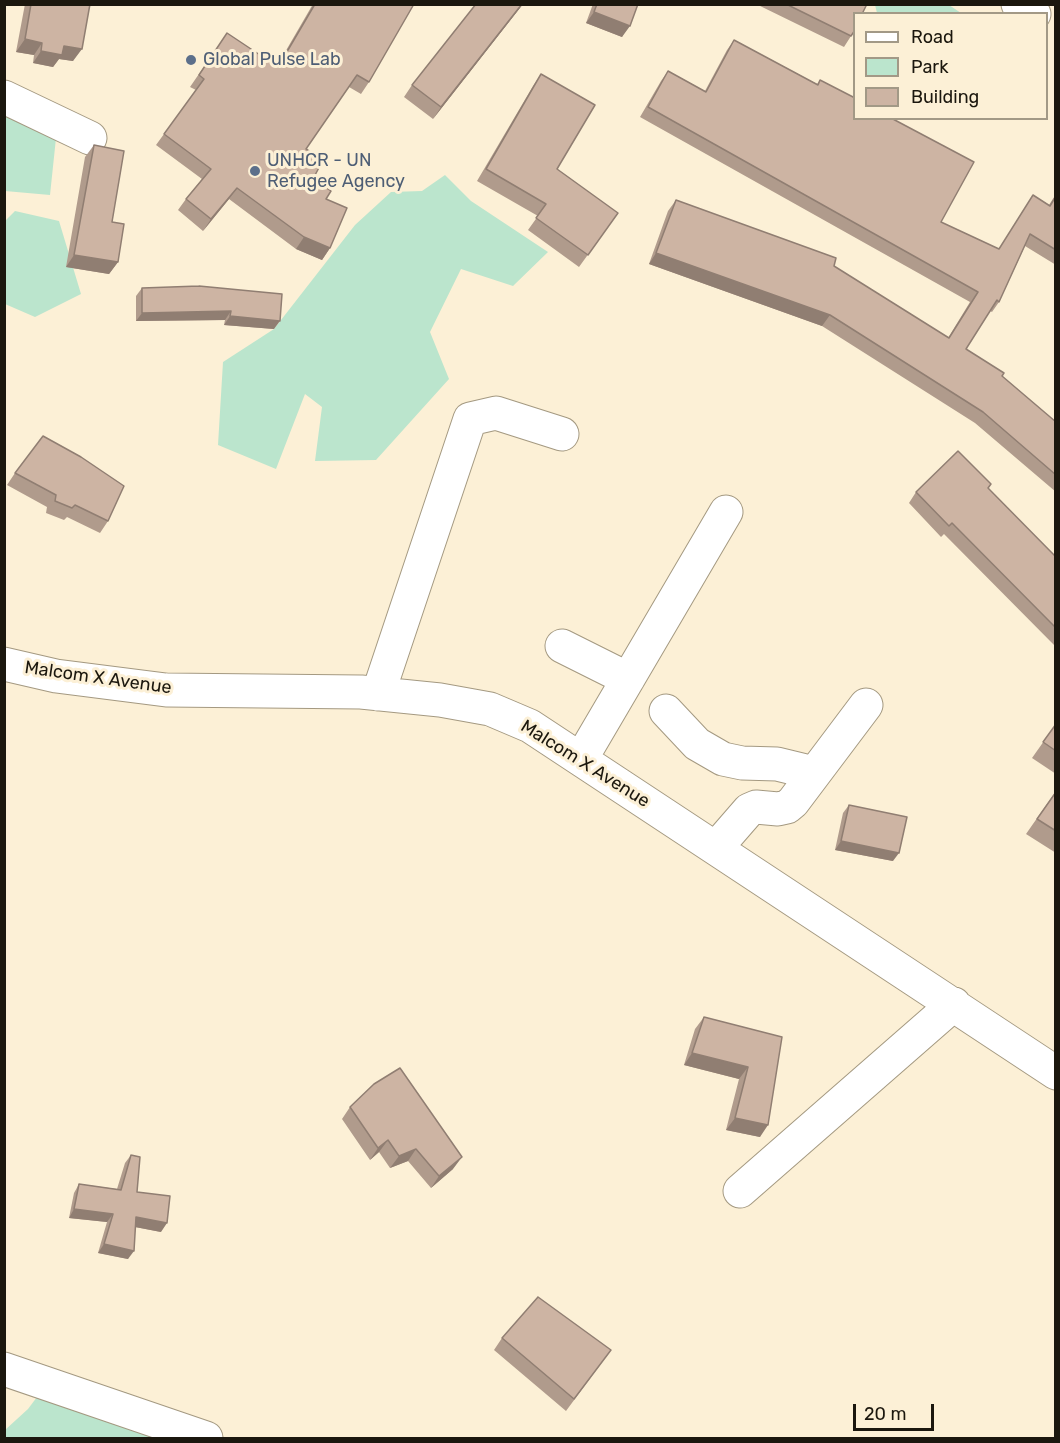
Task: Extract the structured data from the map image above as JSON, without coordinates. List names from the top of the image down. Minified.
{"streets":{"street":["Malcom X Avenue"]},"places":["Global Pulse Lab","UNHCR - UN Refugee Agency"],"legend":["Road","Park","Building"],"scale_bar":"20 m"}
